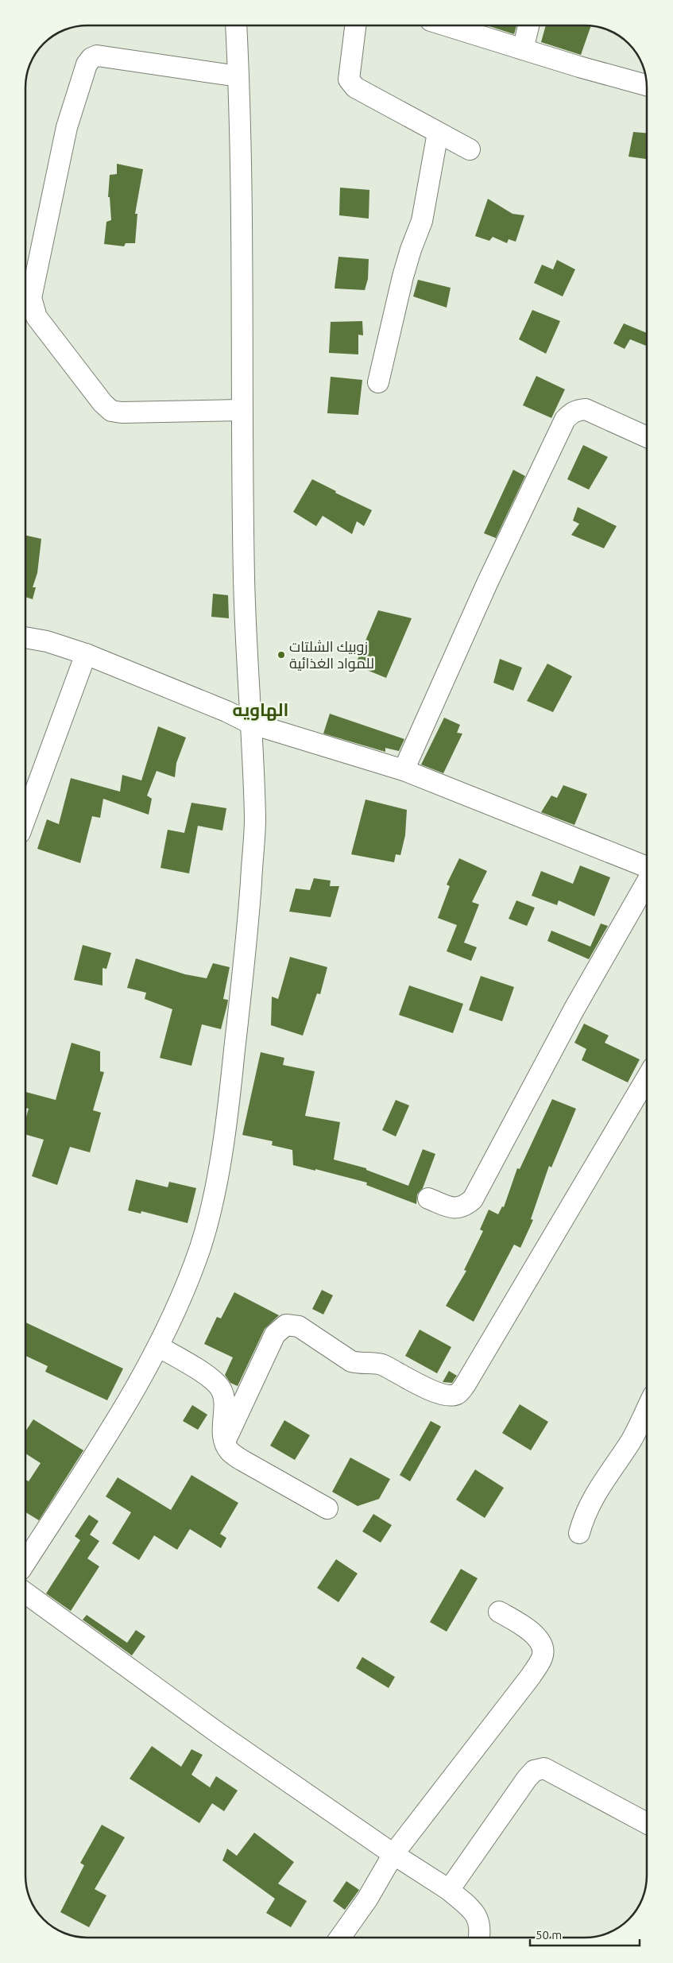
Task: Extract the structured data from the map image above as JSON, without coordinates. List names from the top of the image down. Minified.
{"districts":["الهاويه"],"places":["زوبيك الشلتات للمواد الغذائية"],"scale_bar":"50 m"}
